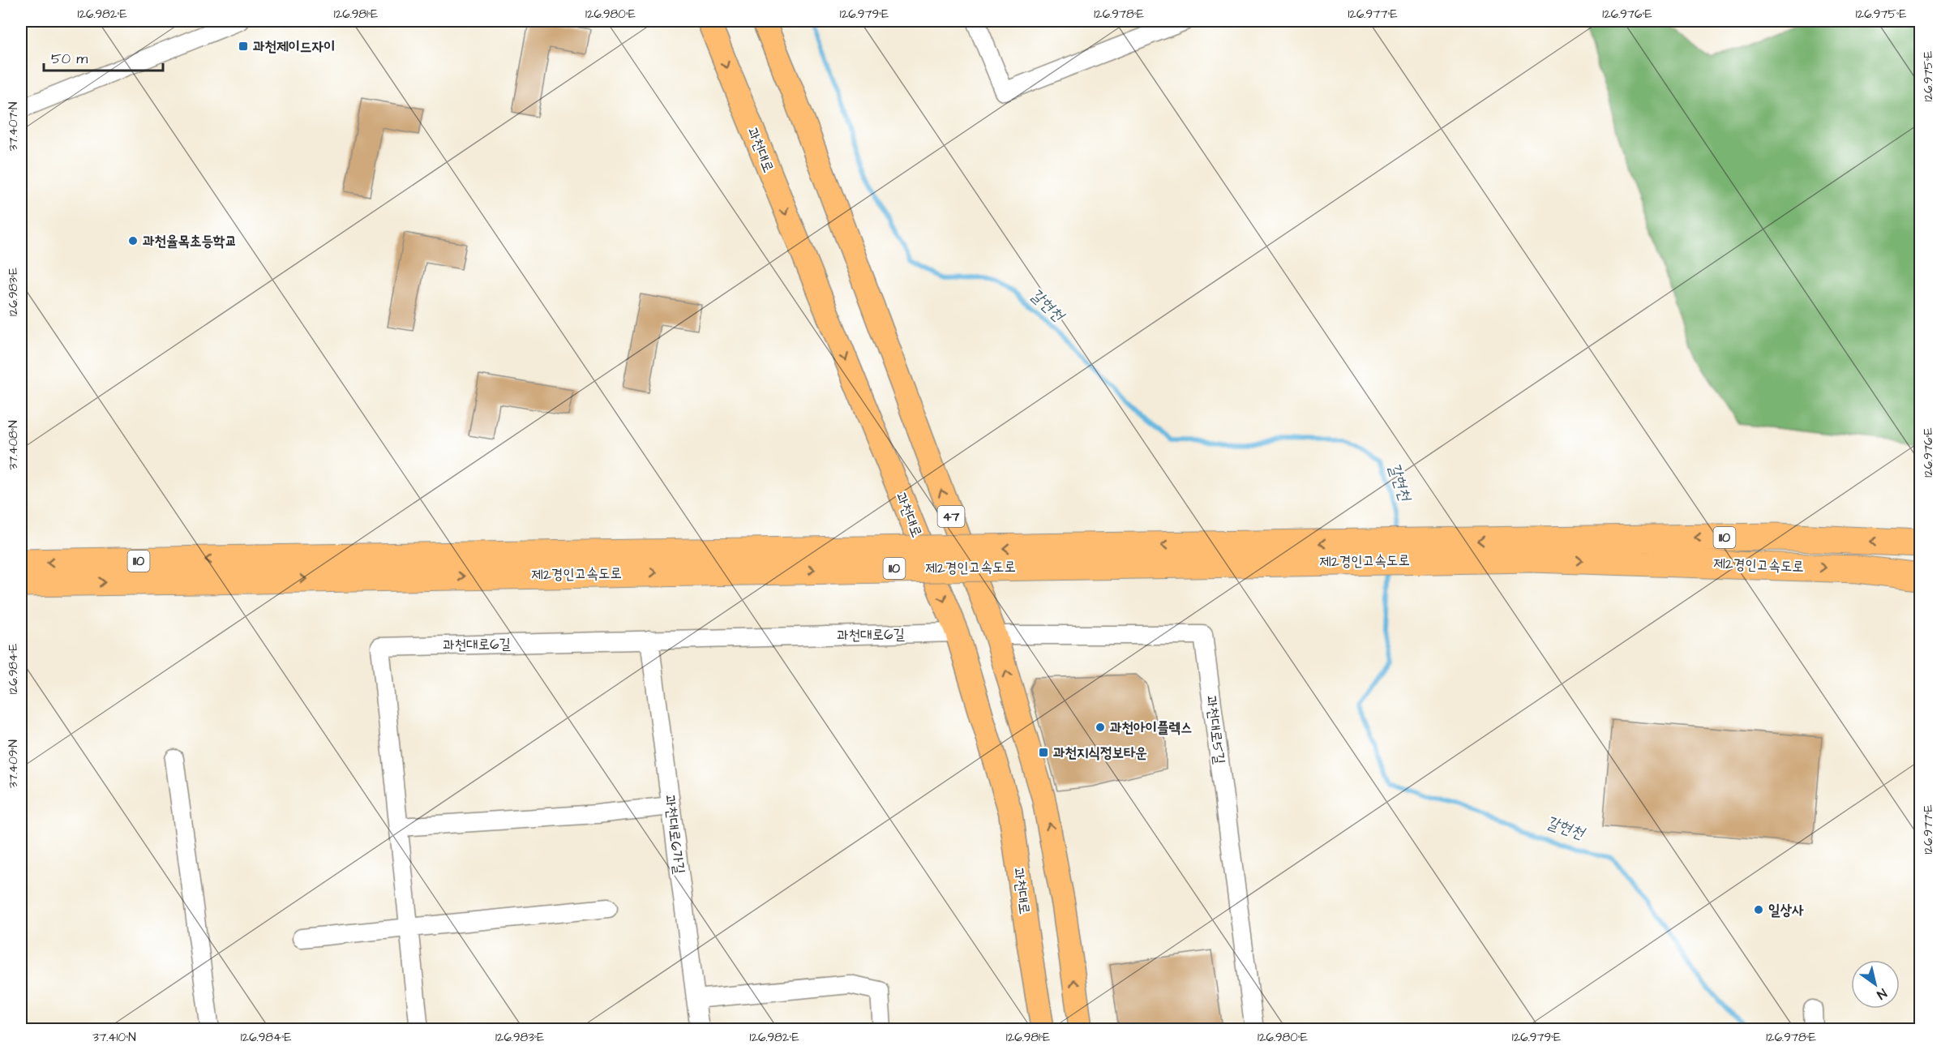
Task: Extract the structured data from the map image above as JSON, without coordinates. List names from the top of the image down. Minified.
{"streets":{"highway":["110","제2경인고속도로"],"main road":["과천대로","47"],"street":["과천대로6길","과천대로5길","과천대로6가길"]},"crossings":[["과천대로","과천대로6길"],["47","과천대로5길"],["과천대로6길","과천대로6가길"]],"water":["갈현천"],"places":{"transit":["과천제이드자이","과천지식정보타운"],"other":["과천율목초등학교","과천아이플렉스","일상사"]},"scale_bar":"50 m","north":"bottom right","coordinates":["126.982°E","126.981°E","126.980°E","126.979°E","126.978°E","126.977°E","126.976°E","126.975°E","37.407°N","126.983°E","37.408°N","126.984°E","37.409°N","37.410°N"]}
